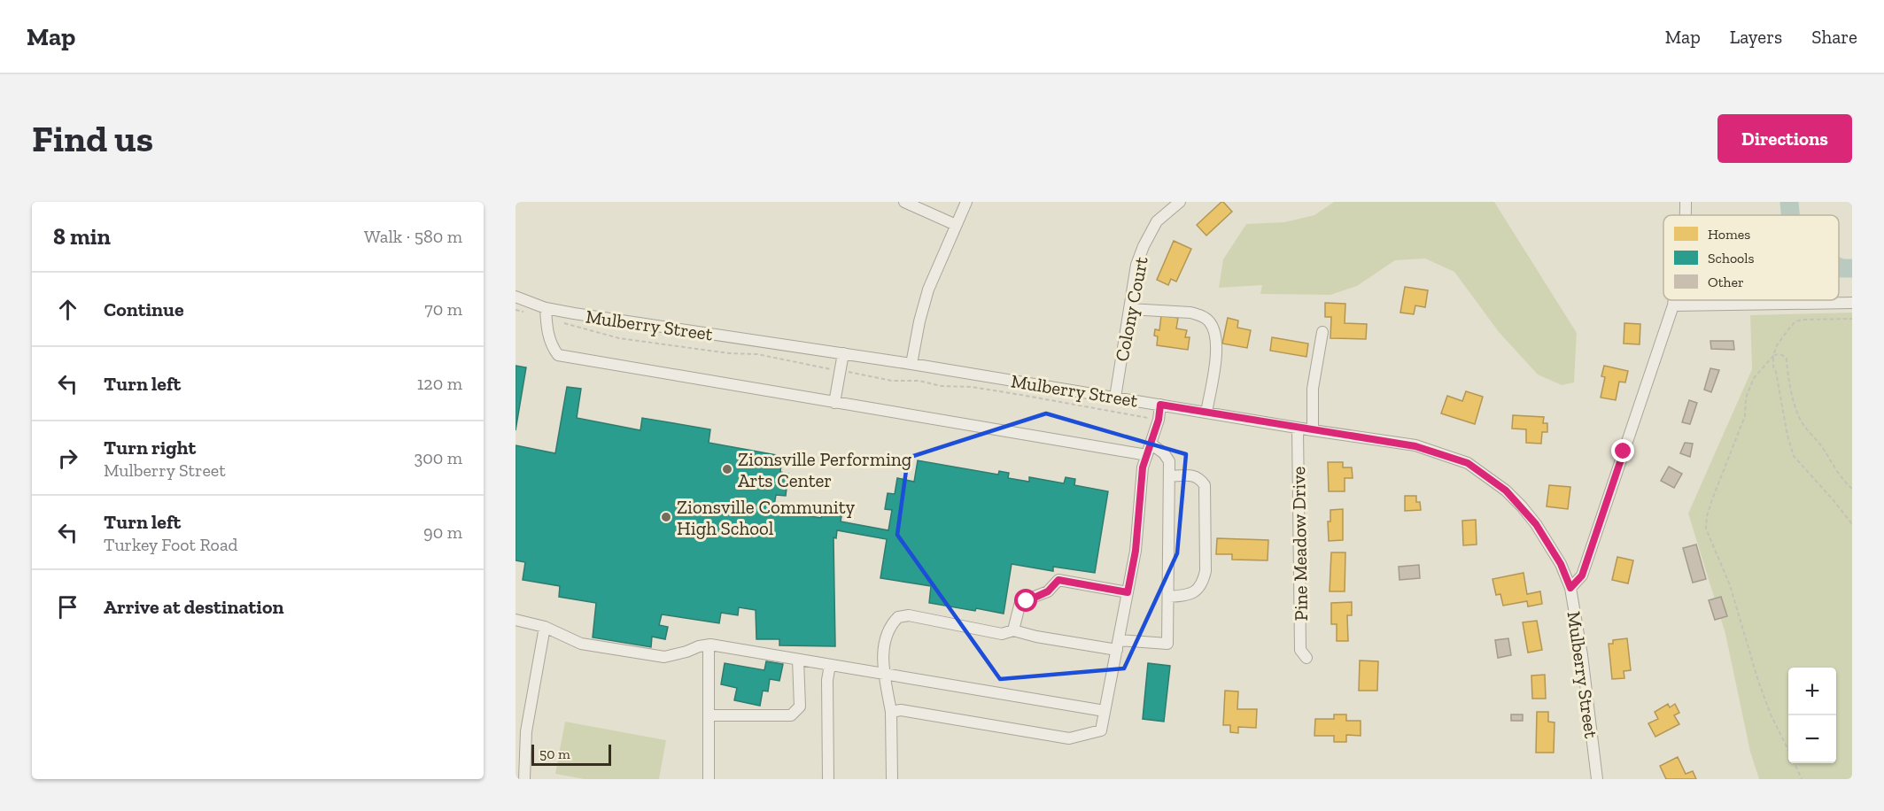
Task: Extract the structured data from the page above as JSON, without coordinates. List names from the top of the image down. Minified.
{"streets":{"street":["Colony Court","Mulberry Street","Pine Meadow Drive"]},"crossings":[["Colony Court","Mulberry Street"],["Mulberry Street","Pine Meadow Drive"]],"places":["Zionsville Performing Arts Center","Zionsville Community High School"],"legend":["Homes","Schools","Other"],"scale_bar":"50 m","page":{"header":"Map","nav":["Map","Layers","Share"],"buttons":"Directions","title":"Find us","heading":["8 min","Walk · 580 m"],"list":[["Continue","70 m"],["Turn left","120 m"],["Turn right","Mulberry Street","300 m"],["Turn left","Turkey Foot Road","90 m"],"Arrive at destination"],"map_buttons":["+","−"],"scale":"50 m"}}
